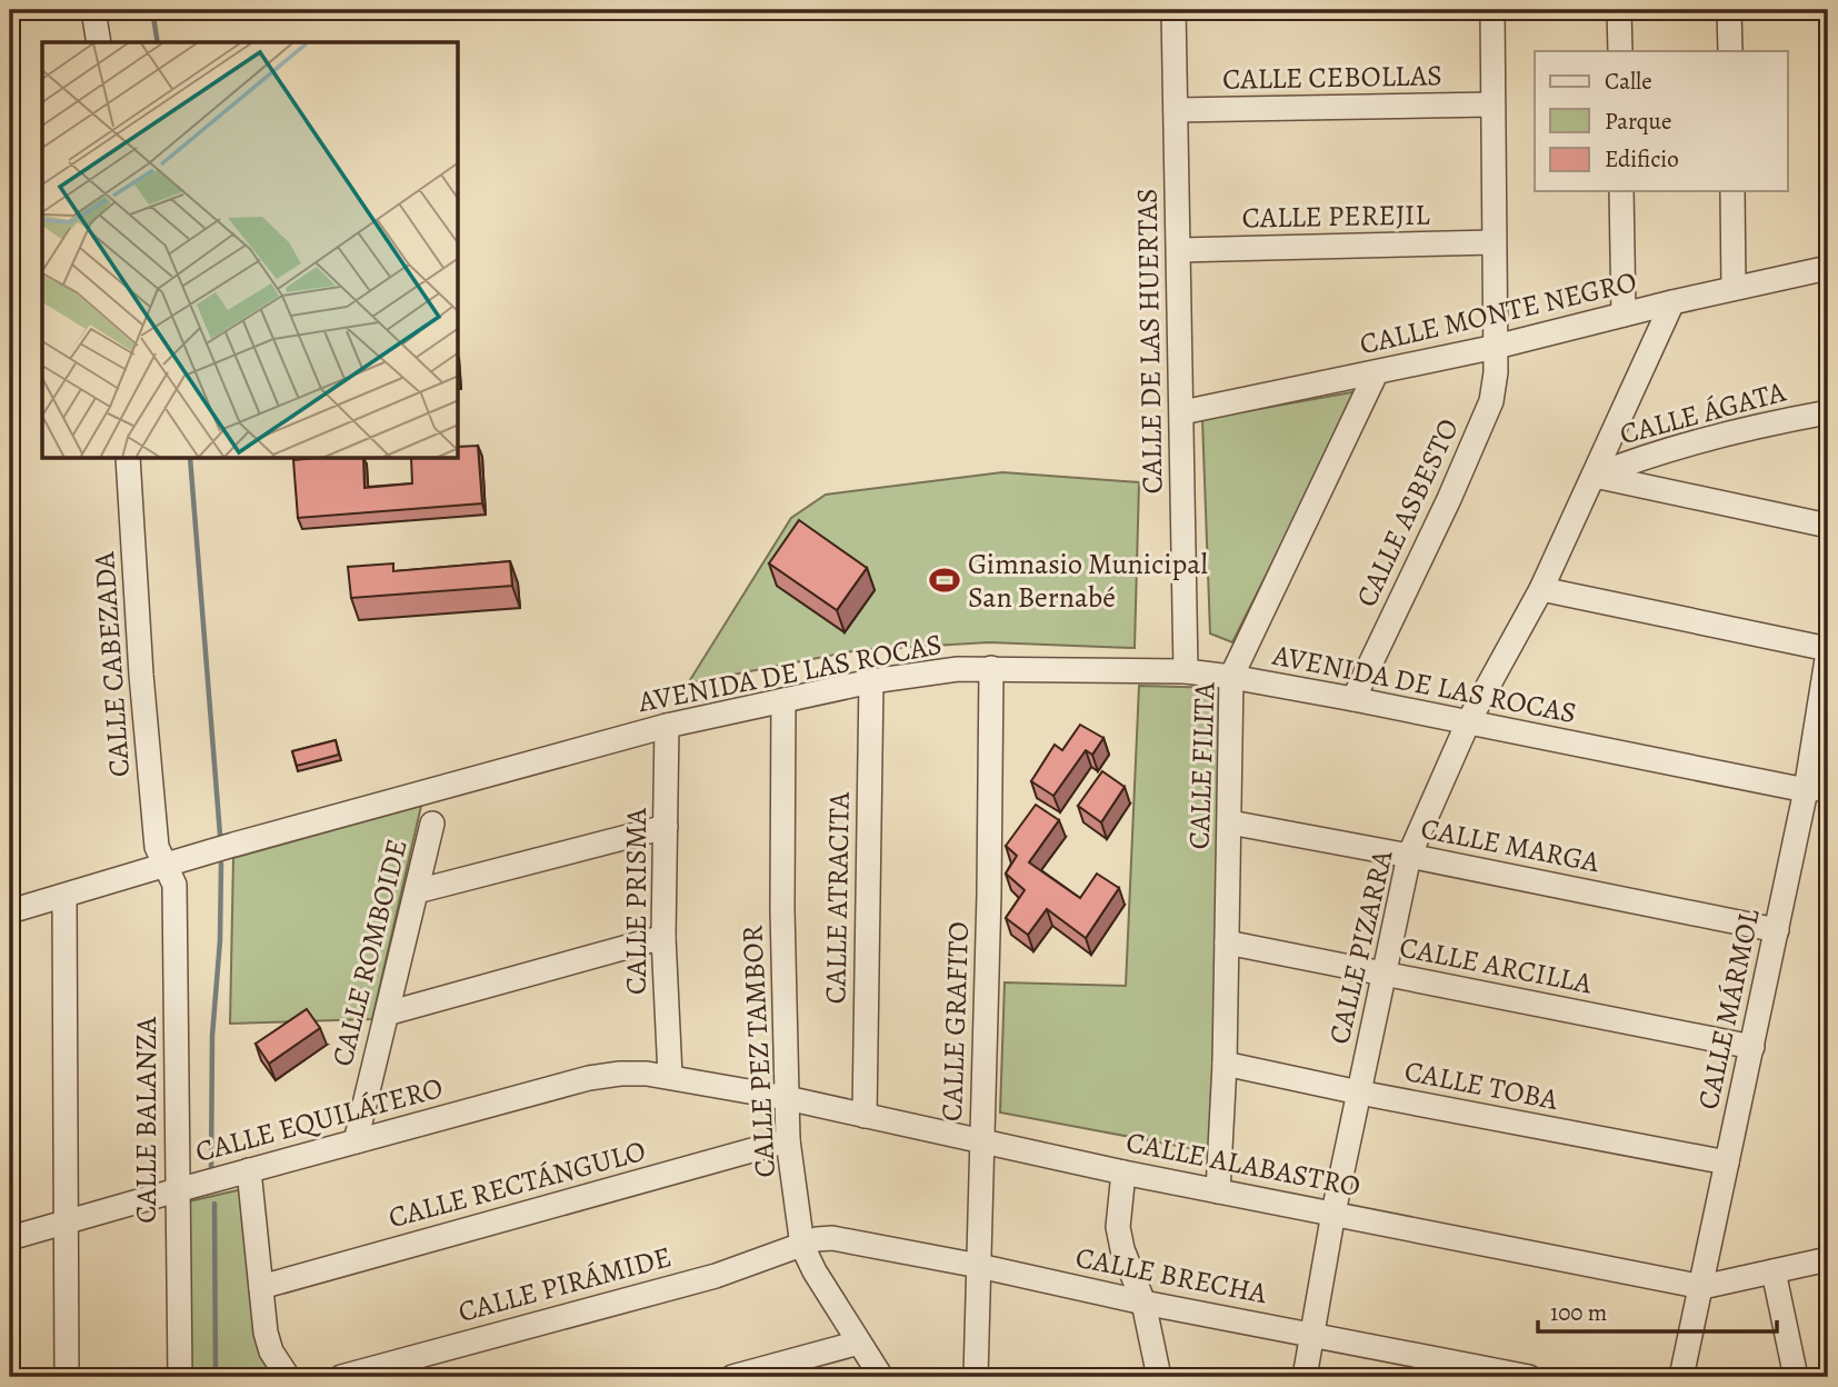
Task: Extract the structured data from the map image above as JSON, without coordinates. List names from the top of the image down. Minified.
{"streets":{"street":["CALLE CEBOLLAS","CALLE PEREJIL","CALLE MONTE NEGRO","CALLE DE LAS HUERTAS","CALLE ÁGATA","CALLE ASBESTO","CALLE CABEZADA","AVENIDA DE LAS ROCAS","CALLE FILITA","CALLE MARGA","CALLE ATRACITA","CALLE PRISMA","CALLE PIZARRA","CALLE ROMBOIDE","CALLE ARCILLA","CALLE MÁRMOL","CALLE GRAFITO","CALLE PEZ TAMBOR","CALLE TOBA","CALLE EQUILÁTERO","CALLE BALANZA","CALLE ALABASTRO","CALLE RECTÁNGULO","CALLE BRECHA","CALLE PIRÁMIDE"]},"crossings":[["CALLE CEBOLLAS","CALLE DE LAS HUERTAS"],["CALLE CEBOLLAS","CALLE ASBESTO"],["CALLE PEREJIL","CALLE DE LAS HUERTAS"],["CALLE PEREJIL","CALLE ASBESTO"],["CALLE MONTE NEGRO","CALLE DE LAS HUERTAS"],["CALLE MONTE NEGRO","CALLE ASBESTO"],["CALLE MONTE NEGRO","CALLE FILITA"],["CALLE MONTE NEGRO","CALLE PIZARRA"],["CALLE DE LAS HUERTAS","AVENIDA DE LAS ROCAS"],["CALLE ÁGATA","CALLE PIZARRA"],["CALLE ASBESTO","AVENIDA DE LAS ROCAS"],["CALLE CABEZADA","AVENIDA DE LAS ROCAS"],["CALLE CABEZADA","CALLE BALANZA"],["AVENIDA DE LAS ROCAS","CALLE FILITA"],["AVENIDA DE LAS ROCAS","CALLE ATRACITA"],["AVENIDA DE LAS ROCAS","CALLE PRISMA"],["AVENIDA DE LAS ROCAS","CALLE PIZARRA"],["AVENIDA DE LAS ROCAS","CALLE MÁRMOL"],["AVENIDA DE LAS ROCAS","CALLE GRAFITO"],["AVENIDA DE LAS ROCAS","CALLE PEZ TAMBOR"],["AVENIDA DE LAS ROCAS","CALLE BALANZA"],["CALLE FILITA","CALLE MARGA"],["CALLE FILITA","CALLE ARCILLA"],["CALLE FILITA","CALLE TOBA"],["CALLE FILITA","CALLE ALABASTRO"],["CALLE MARGA","CALLE PIZARRA"],["CALLE MARGA","CALLE MÁRMOL"],["CALLE ATRACITA","CALLE ALABASTRO"],["CALLE PRISMA","CALLE EQUILÁTERO"],["CALLE PRISMA","CALLE ALABASTRO"],["CALLE PIZARRA","CALLE ARCILLA"],["CALLE PIZARRA","CALLE TOBA"],["CALLE PIZARRA","CALLE ALABASTRO"],["CALLE PIZARRA","CALLE BRECHA"],["CALLE ROMBOIDE","CALLE EQUILÁTERO"],["CALLE ARCILLA","CALLE MÁRMOL"],["CALLE MÁRMOL","CALLE TOBA"],["CALLE MÁRMOL","CALLE ALABASTRO"],["CALLE GRAFITO","CALLE ALABASTRO"],["CALLE GRAFITO","CALLE BRECHA"],["CALLE PEZ TAMBOR","CALLE ALABASTRO"],["CALLE PEZ TAMBOR","CALLE RECTÁNGULO"],["CALLE PEZ TAMBOR","CALLE BRECHA"],["CALLE PEZ TAMBOR","CALLE PIRÁMIDE"],["CALLE EQUILÁTERO","CALLE BALANZA"],["CALLE EQUILÁTERO","CALLE ALABASTRO"],["CALLE BRECHA","CALLE PIRÁMIDE"]],"places":{"sports":["Gimnasio Municipal San Bernabé"]},"legend":["Calle","Parque","Edificio"],"scale_bar":"100 m"}
